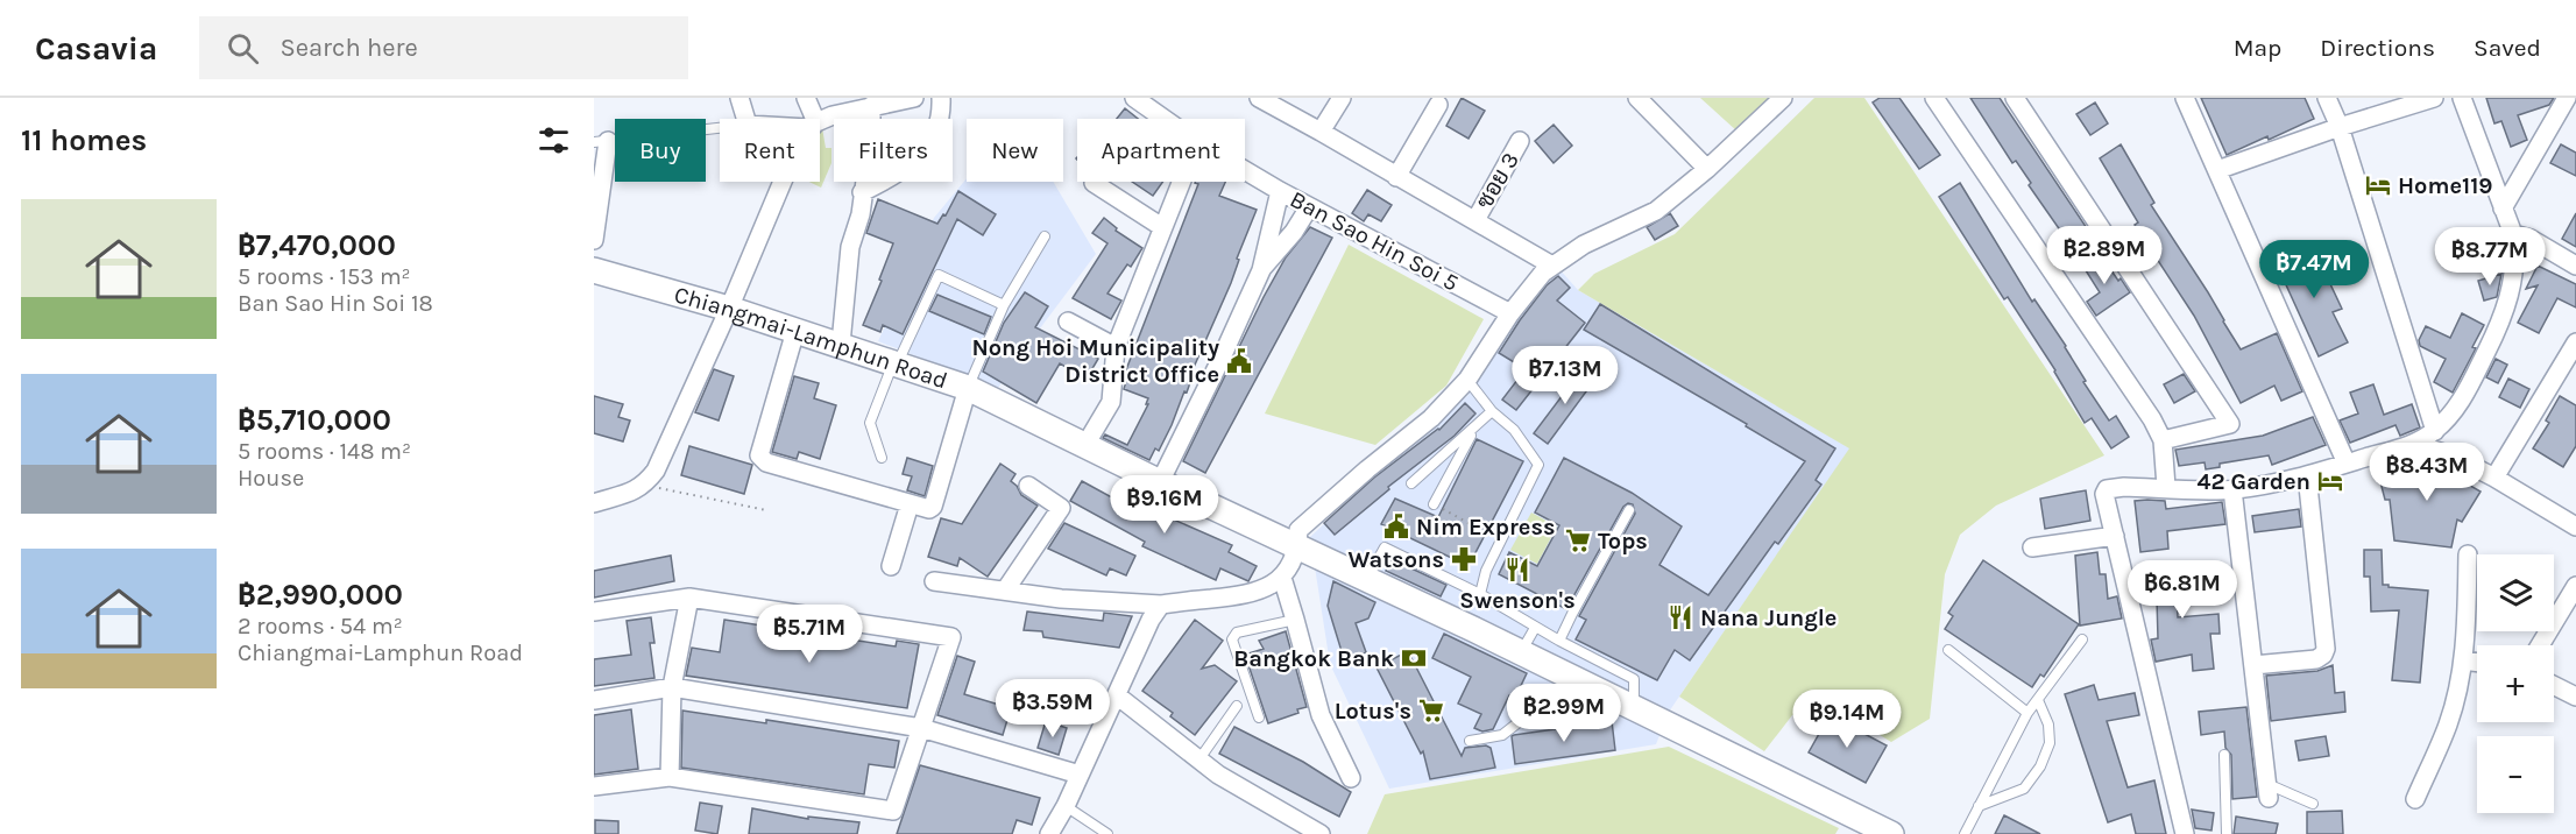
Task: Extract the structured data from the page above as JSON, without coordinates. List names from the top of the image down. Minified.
{"streets":{"main road":["Chiangmai-Lamphun Road"],"street":["ซอย 3","Ban Sao Hin Soi 5"]},"places":{"hotel":["Home119","42 Garden"],"public building":["Nong Hoi Municipality District Office","Nim Express"],"supermarket":["Tops","Lotus's"],"pharmacy":["Watsons"],"restaurant":["Swenson's","Nana Jungle"],"bank":["Bangkok Bank"]},"page":{"header":"Casavia","search":"Search here","nav":["Map","Directions","Saved"],"heading":"11 homes","chip":["Buy","Rent","Filters","New","Apartment"],"list":[{"name":"฿7,470,000","note":"5 rooms · 153 m² · Ban Sao Hin Soi 18"},{"name":"฿5,710,000","note":"5 rooms · 148 m² · House"},{"name":"฿2,990,000","note":"2 rooms · 54 m² · Chiangmai-Lamphun Road"}],"price":["฿2.89M","฿8.77M","฿7.47M","฿7.13M","฿8.43M","฿9.16M","฿6.81M","฿5.71M","฿3.59M","฿2.99M","฿9.14M"],"map_buttons":["+","−"]}}
